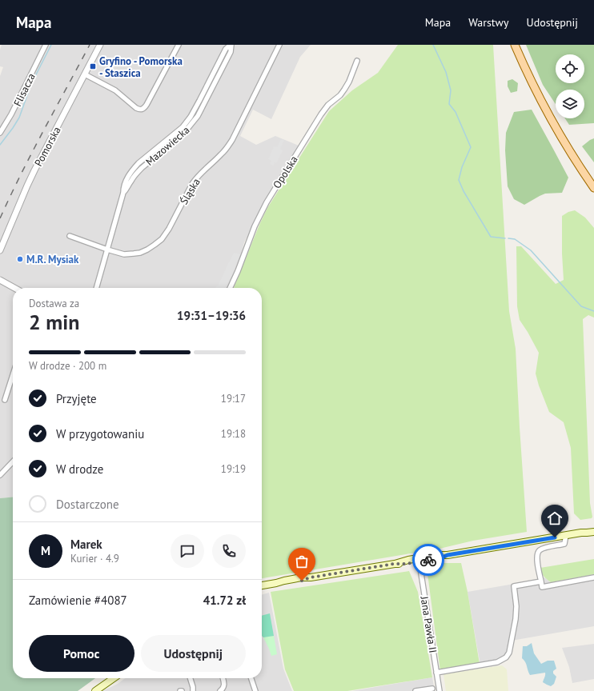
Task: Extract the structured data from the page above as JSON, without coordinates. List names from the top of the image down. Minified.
{"streets":{"street":["Flisacza","Mazowiecka","Pomorska","Opolska","Śląska","Jana Pawła II"]},"crossings":[["Mazowiecka","Śląska"]],"places":{"transit":["Gryfino - Pomorska - Staszica"],"other":["M.R. Mysiak"]},"page":{"header":"Mapa","nav":["Mapa","Warstwy","Udostępnij"],"heading":["2 min","Dostawa za","19:31–19:36"],"panel":["Marek","Kurier · 4.9","Zamówienie #4087","41.72 zł"],"bar":"W drodze · 200 m","list":[["Przyjęte","19:17"],["W przygotowaniu","19:18"],["W drodze","19:19"],"Dostarczone"],"round":"M","buttons":["Pomoc","Udostępnij"]}}
